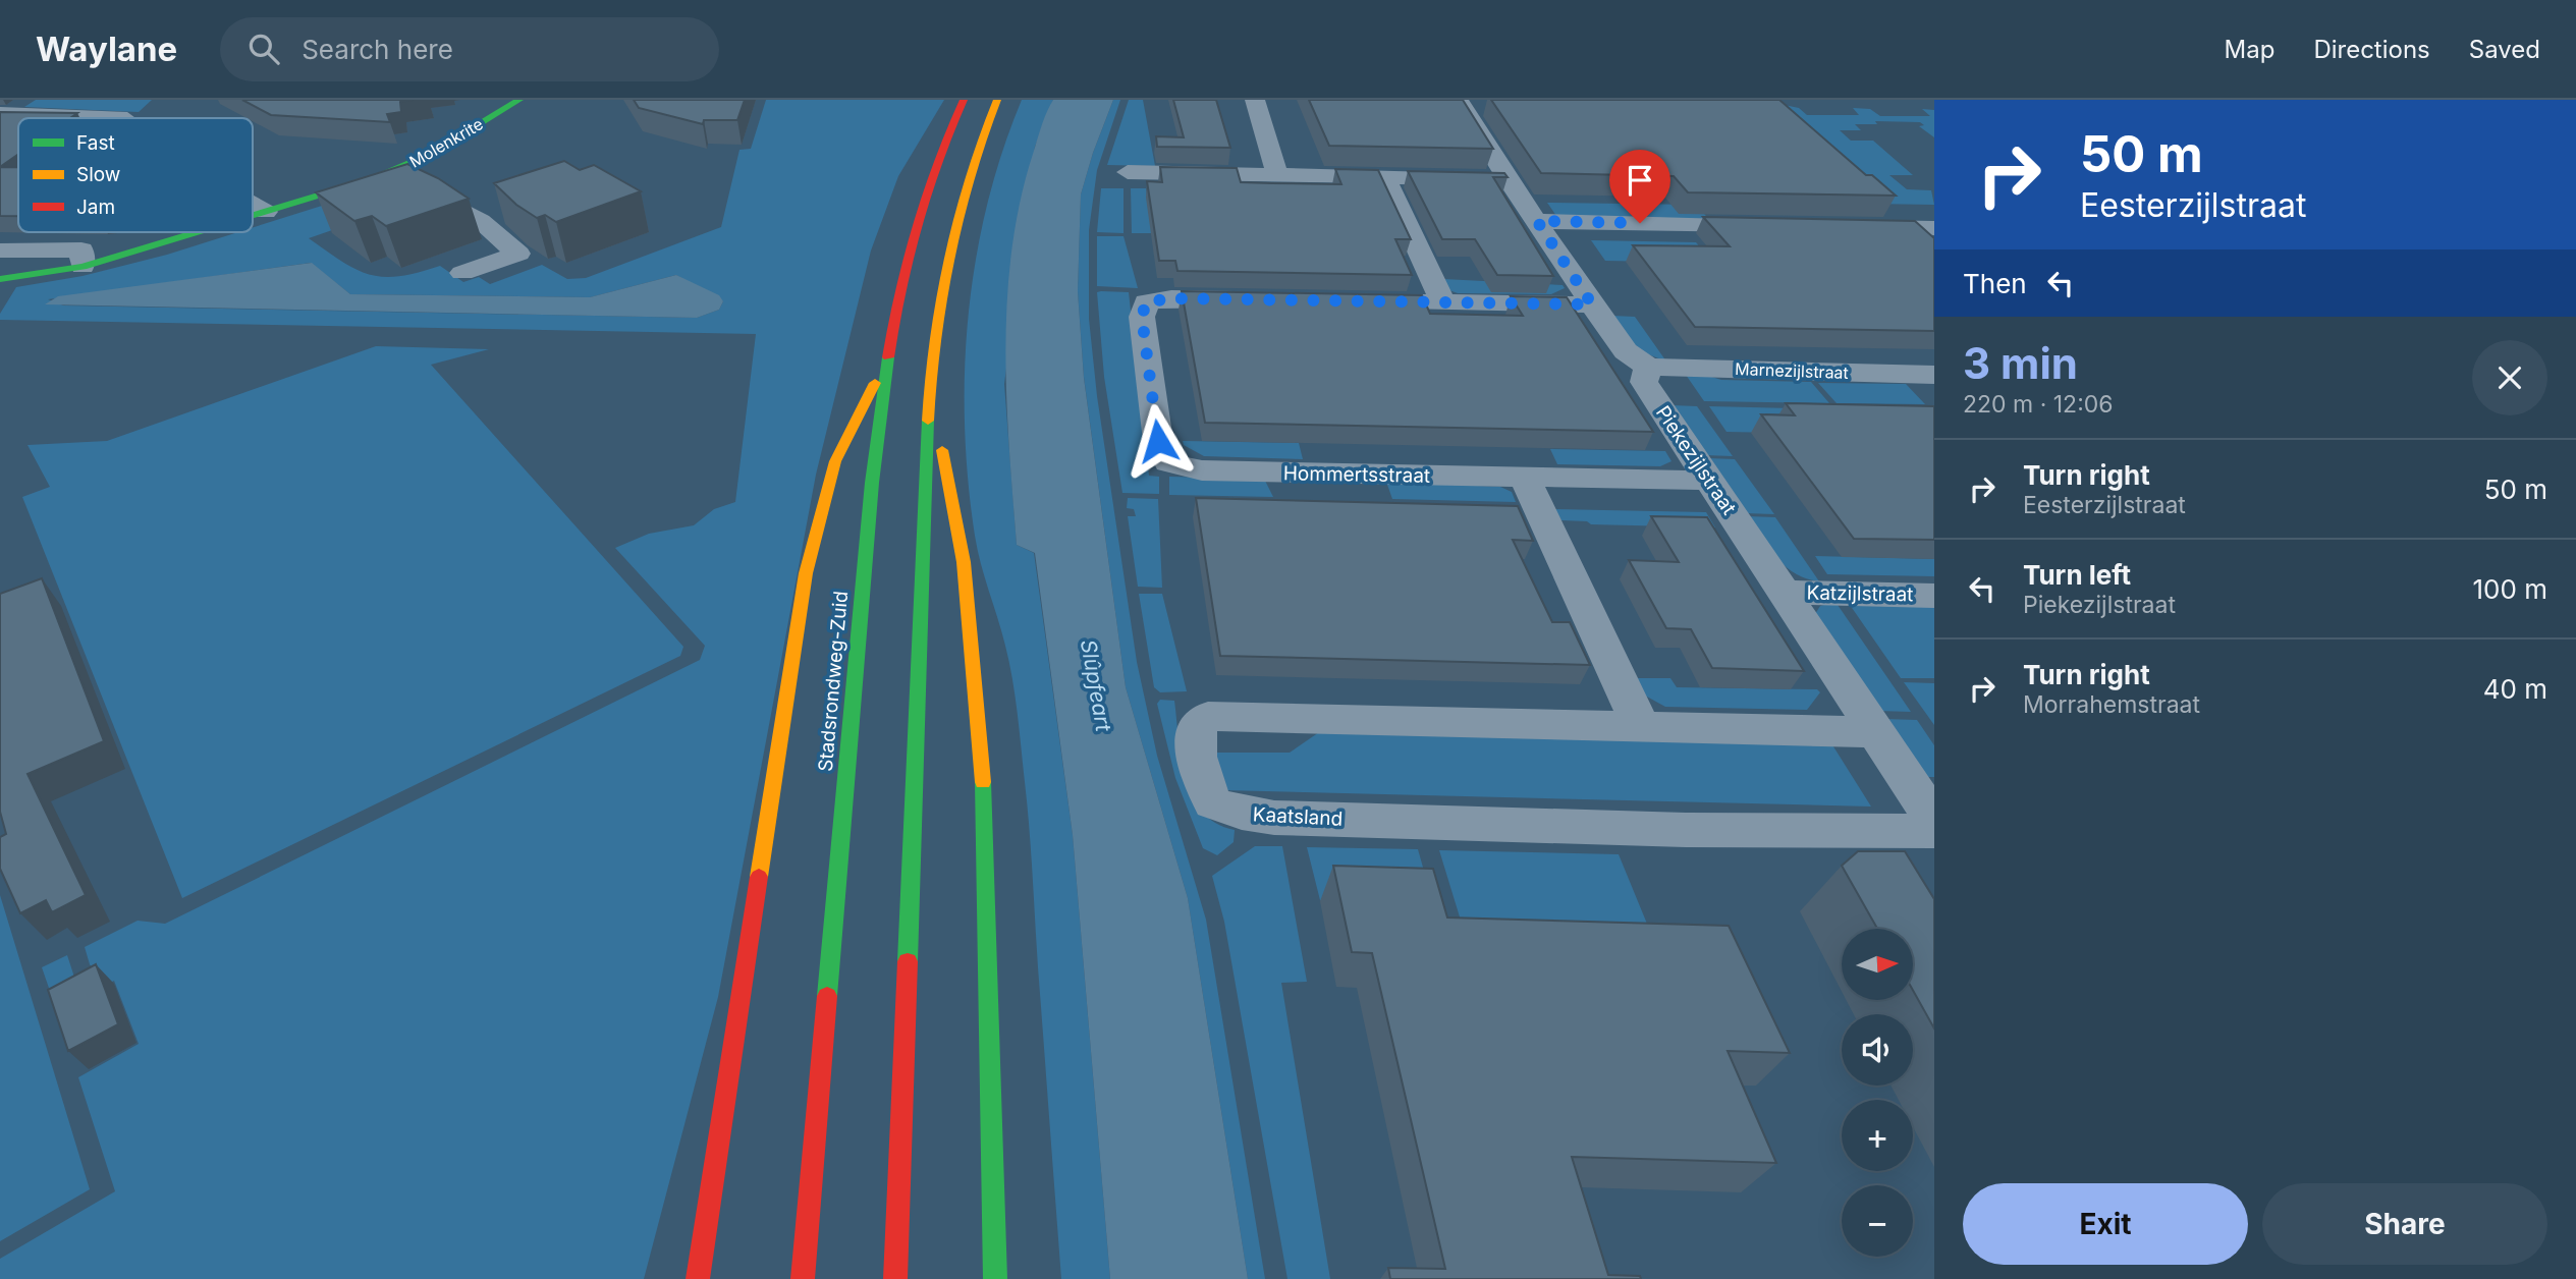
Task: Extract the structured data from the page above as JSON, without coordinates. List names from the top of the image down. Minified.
{"streets":{"main road":["Molenkrite","Stadsrondweg-Zuid"],"street":["Marnezijlstraat","Piekezijlstraat","Hommertsstraat","Katzijlstraat","Kaatsland"]},"crossings":[["Marnezijlstraat","Piekezijlstraat"],["Piekezijlstraat","Hommertsstraat"],["Piekezijlstraat","Katzijlstraat"],["Piekezijlstraat","Kaatsland"]],"water":["Slûpfeart"],"legend":["Fast","Slow","Jam"],"north":"right","page":{"header":"Waylane","search":"Search here","nav":["Map","Directions","Saved"],"turn":["50 m","Eesterzijlstraat"],"then":"Then","heading":["3 min","220 m · 12:06"],"list":[{"name":"Turn right","note":"Eesterzijlstraat","value":"50 m"},{"name":"Turn left","note":"Piekezijlstraat","value":"100 m"},{"name":"Turn right","note":"Morrahemstraat","value":"40 m"}],"map_buttons":["+","−"],"buttons":["Exit","Share"]}}
